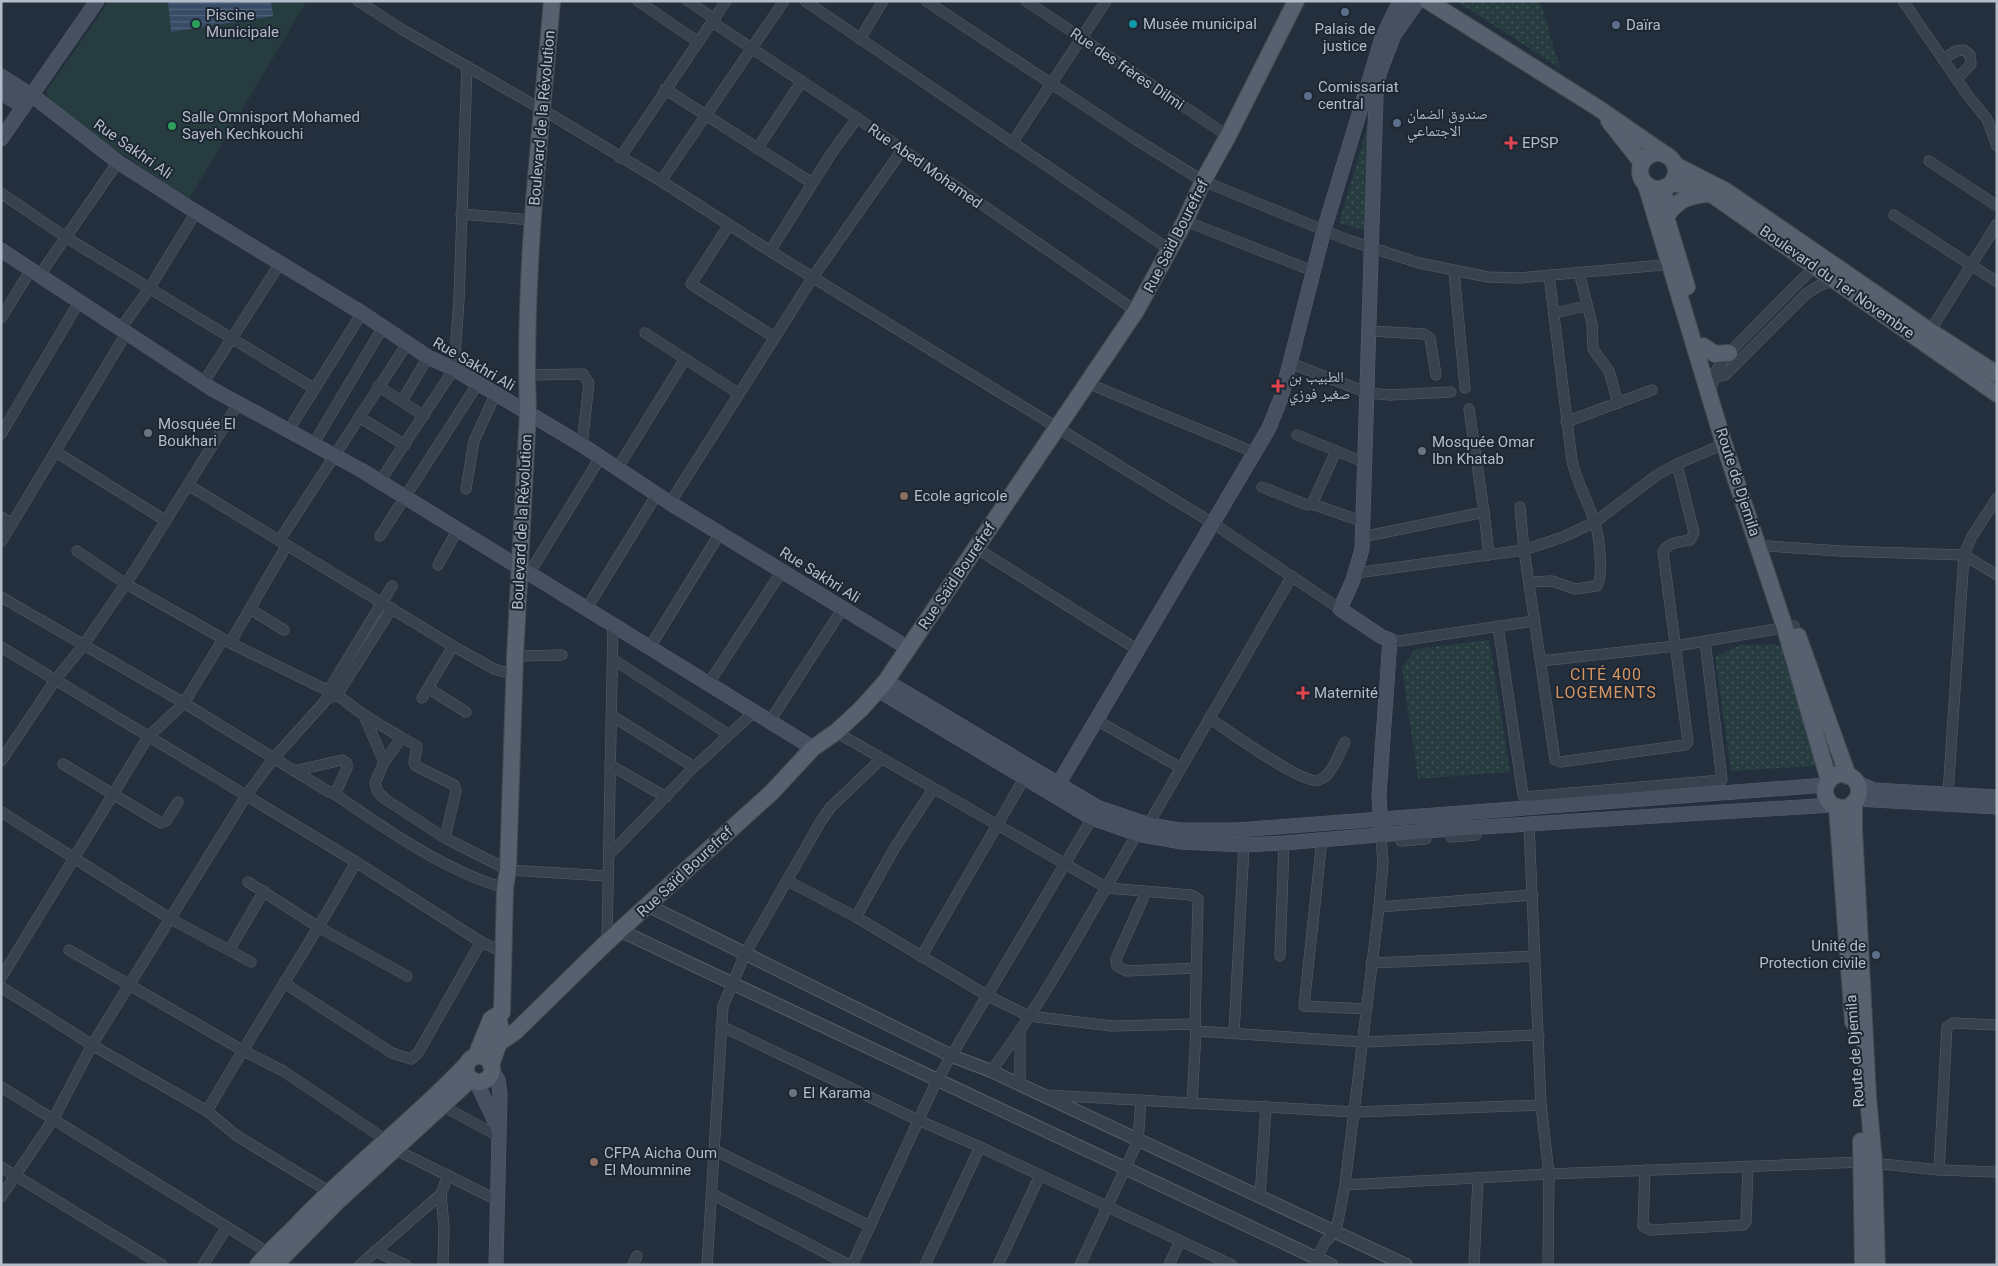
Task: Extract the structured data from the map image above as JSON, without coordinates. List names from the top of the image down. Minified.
{"streets":{"main road":["Boulevard de la Révolution","Rue Sakhri Ali","Rue Saïd Bourefref","Boulevard du 1er Novembre","Route de Djemila"],"street":["Rue des frères Dilmi","Rue Abed Mohamed"]},"crossings":[["Rue des frères Dilmi","Rue Saïd Bourefref"],["Boulevard de la Révolution","Rue Sakhri Ali"],["Boulevard de la Révolution","Rue Saïd Bourefref"],["Rue Sakhri Ali","Rue Saïd Bourefref"],["Rue Abed Mohamed","Rue Saïd Bourefref"],["Boulevard du 1er Novembre","Route de Djemila"]],"districts":["CITÉ 400 LOGEMENTS"],"places":{"other":["Palais de justice","Piscine Municipale","Musée municipal","Daïra","Comissariat central","صندوق الضمان الاجتماعي","Salle Omnisport Mohamed Sayeh Kechkouchi","Mosquée El Boukhari","Mosquée Omar Ibn Khatab","Ecole agricole","Unité de Protection civile","El Karama","CFPA Aicha Oum El Moumnine"],"health":["EPSP","الطبيب بن صغير فوزي","Maternité"]}}
